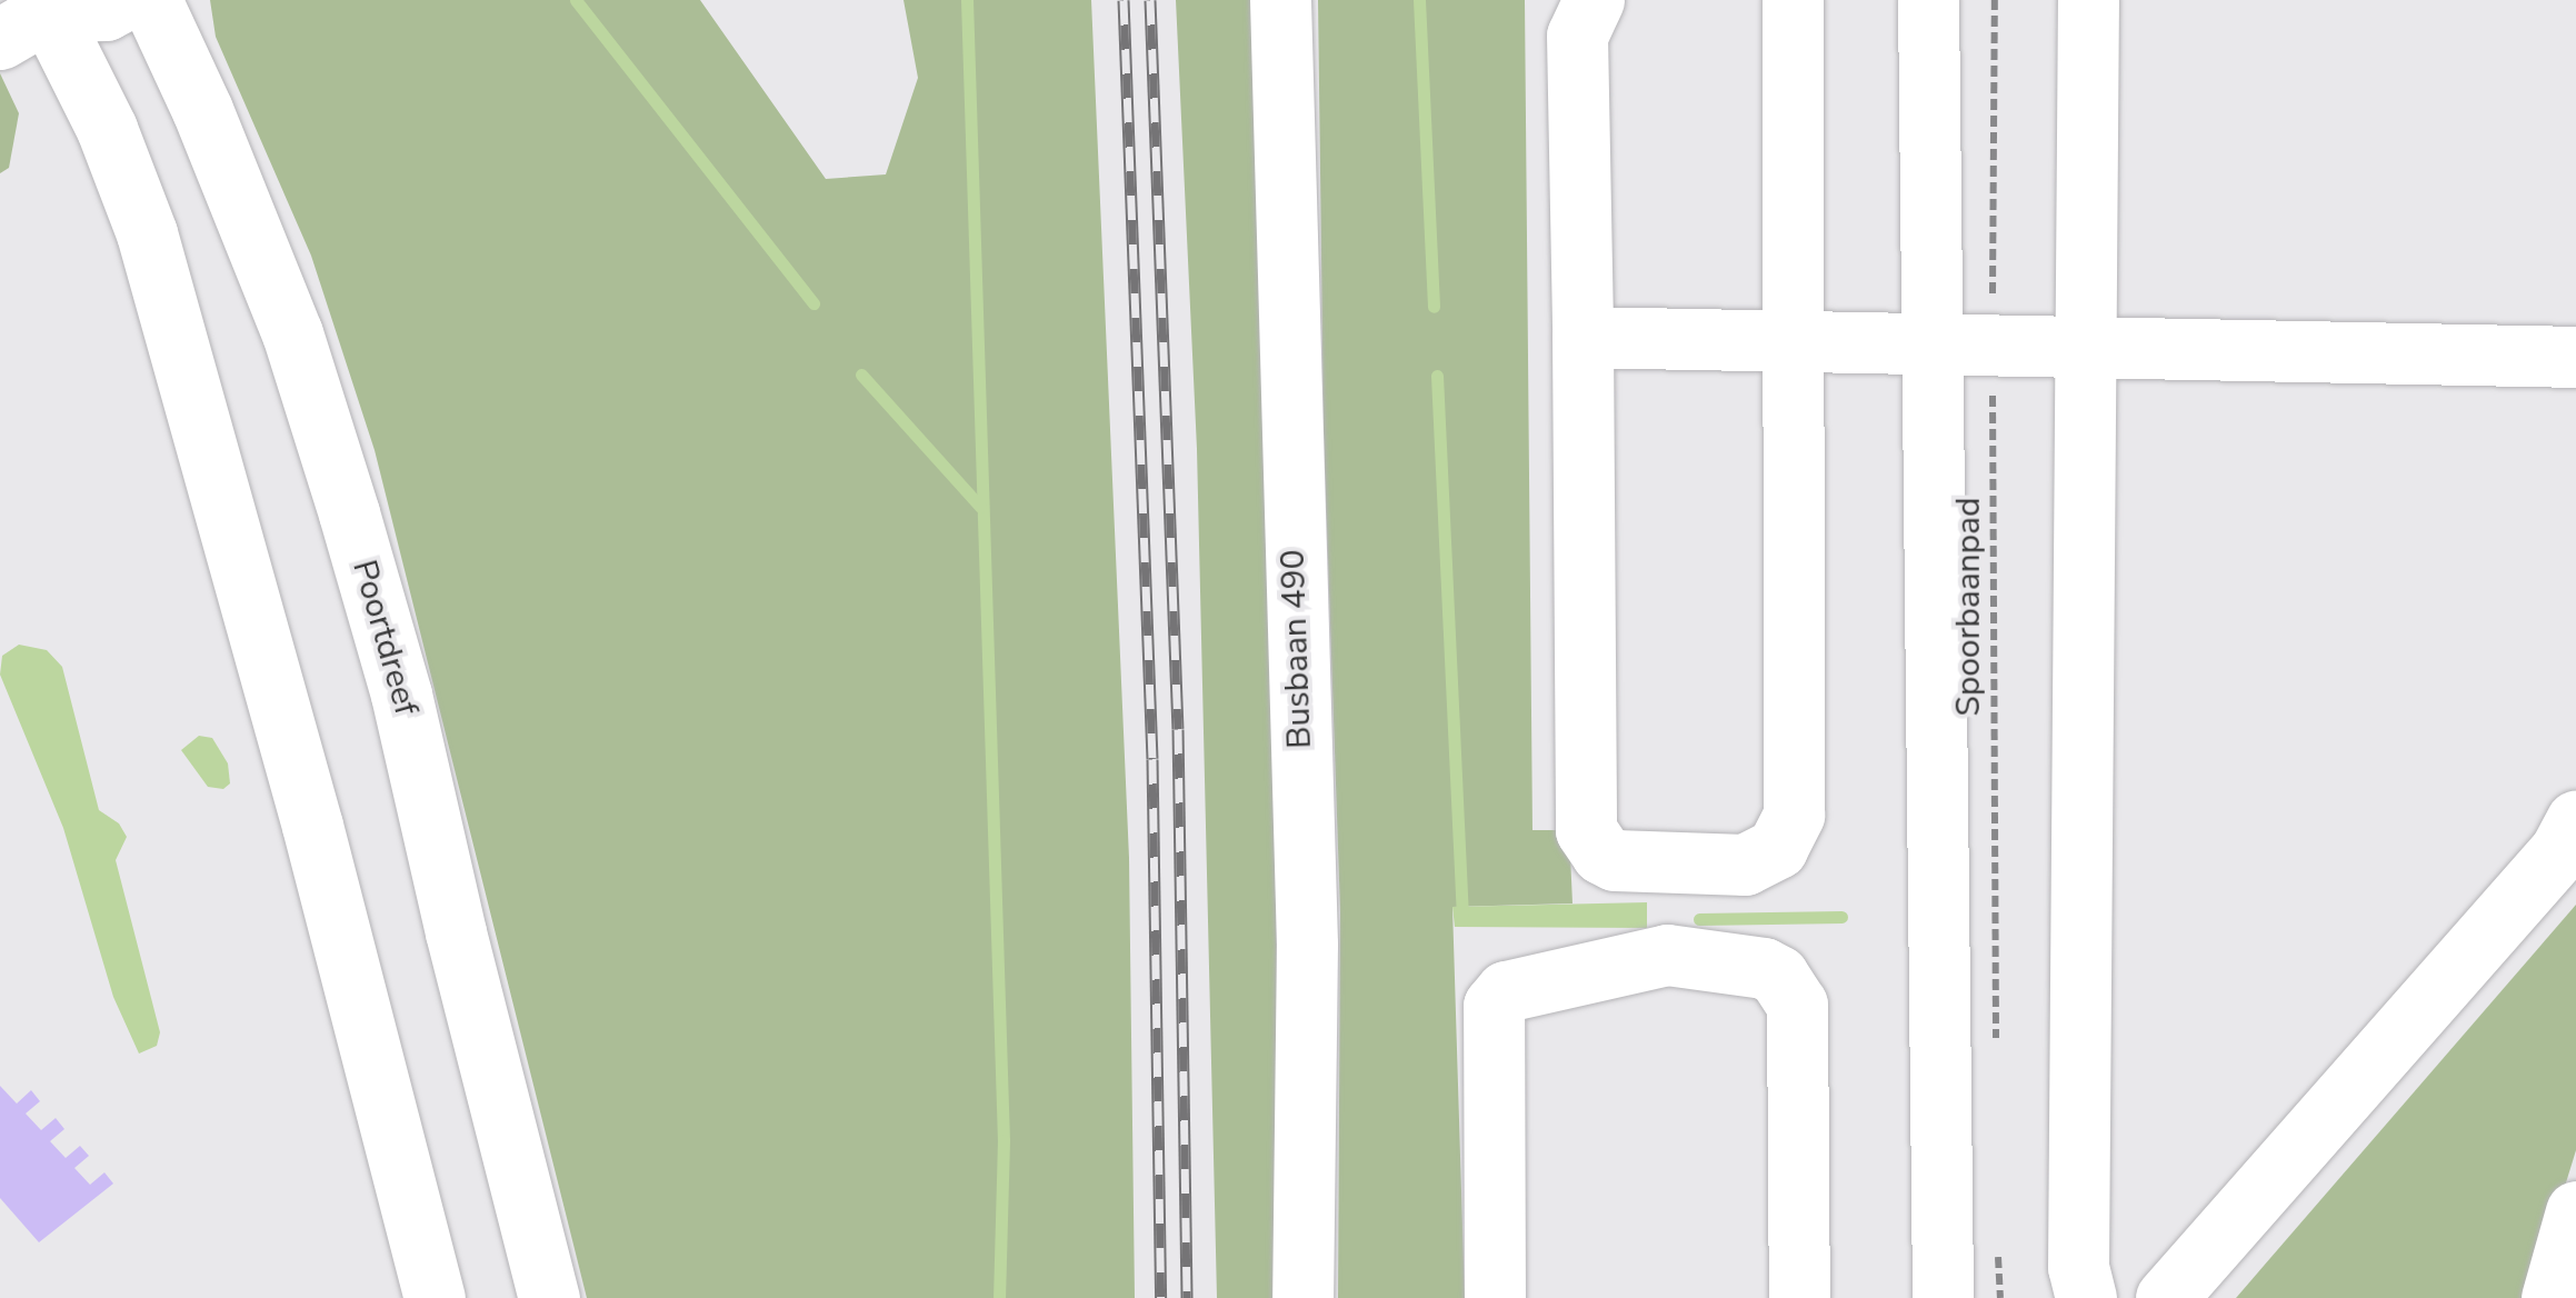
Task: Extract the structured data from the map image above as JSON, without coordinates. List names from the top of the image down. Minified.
{"streets":{"main road":["Poortdreef","Busbaan 490"],"path":["Spoorbaanpad"]}}
